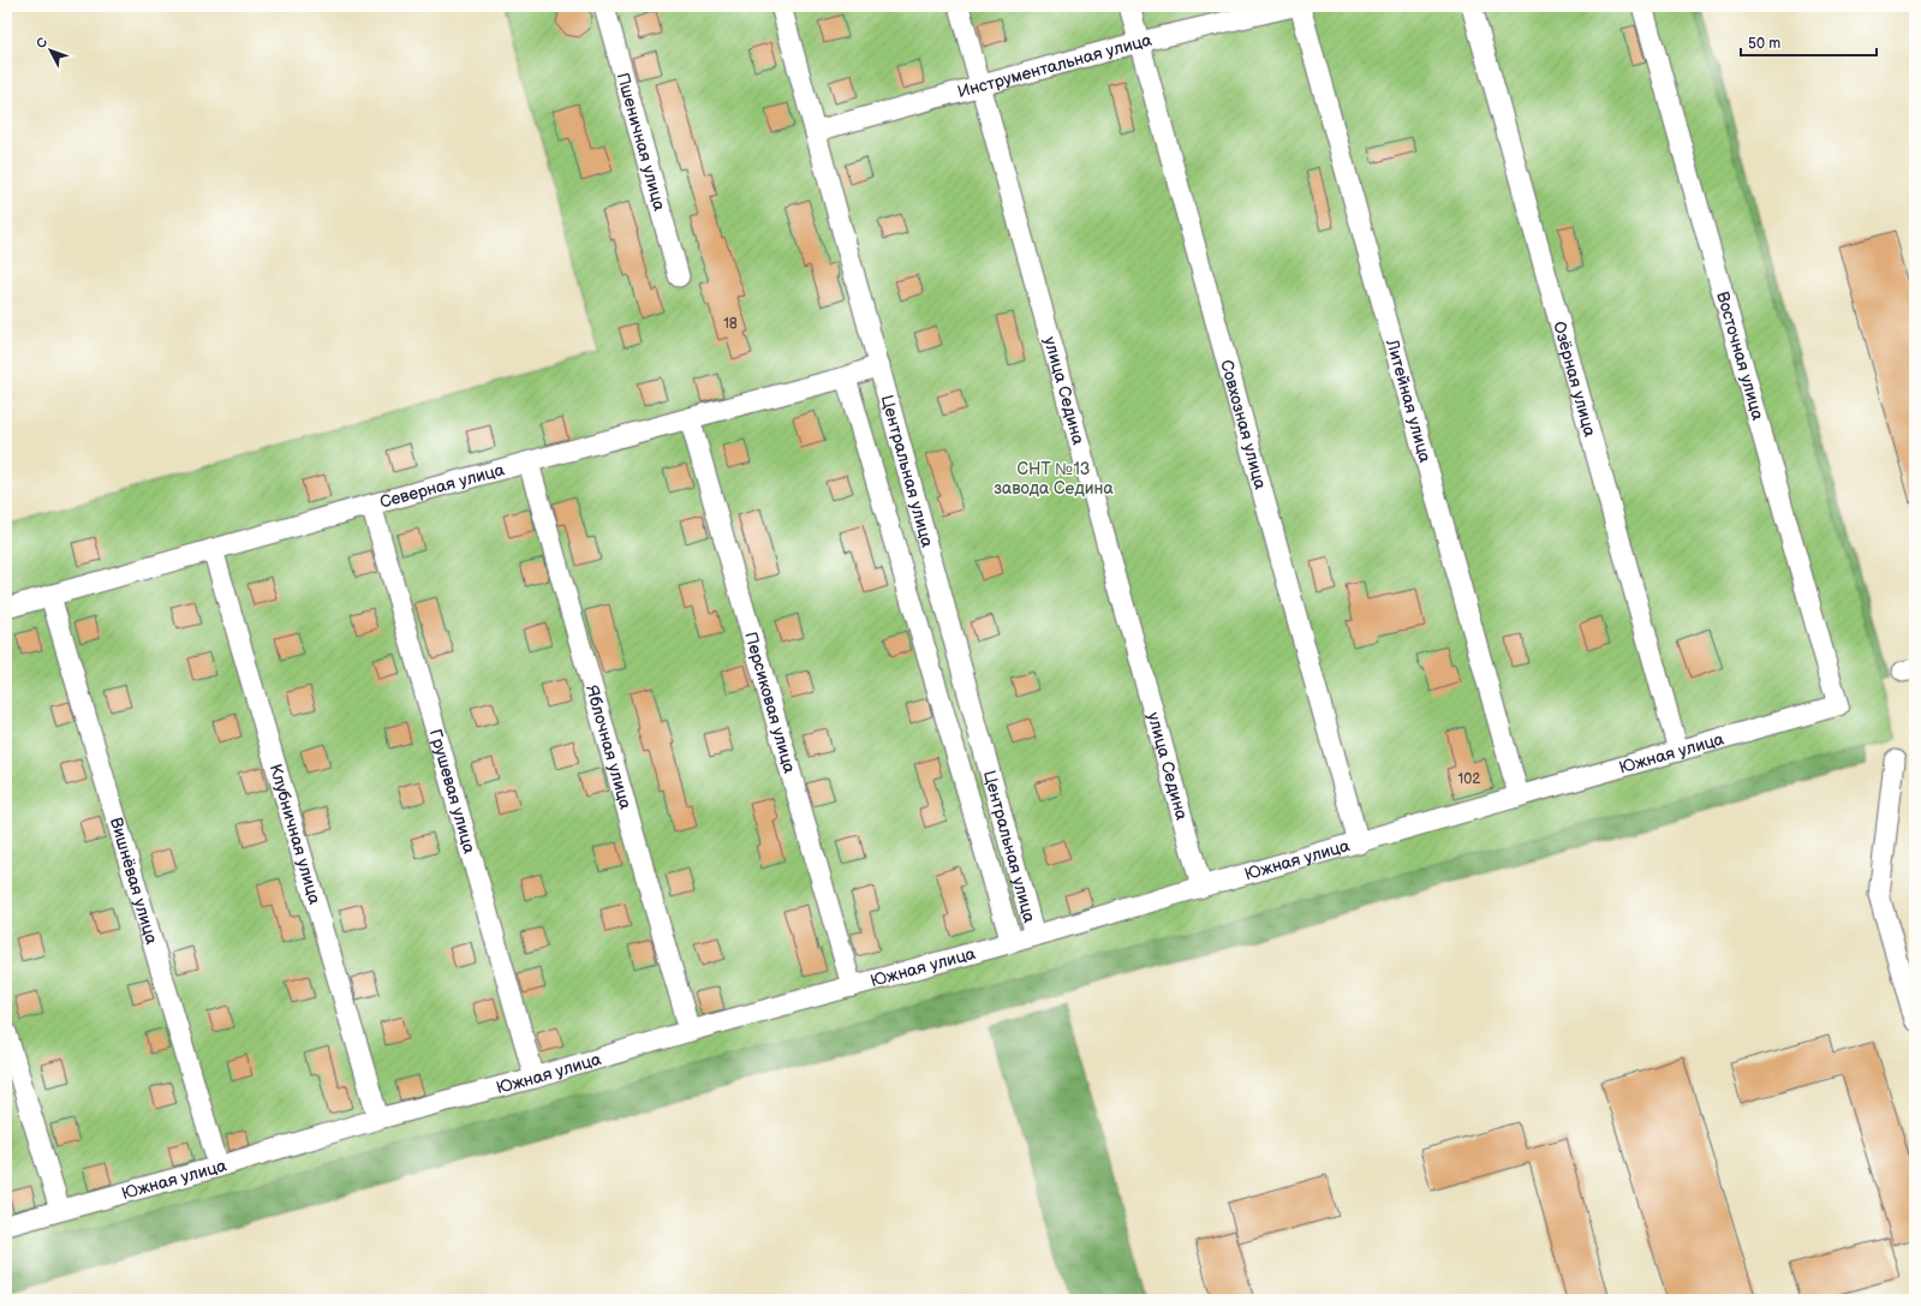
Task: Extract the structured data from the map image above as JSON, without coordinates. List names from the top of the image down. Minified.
{"streets":{"street":["Инструментальная улица","Пшеничная улица","Восточная улица","Озёрная улица","улица Седина","Литейная улица","Совхозная улица","Центральная улица","Северная улица","Персиковая улица","Яблочная улица","Южная улица","Грушевая улица","Клубничная улица","Вишнёвая улица"]},"crossings":[["Инструментальная улица","улица Седина"],["Инструментальная улица","Совхозная улица"],["Инструментальная улица","Центральная улица"],["Восточная улица","Южная улица"],["Озёрная улица","Южная улица"],["улица Седина","Южная улица"],["Литейная улица","Южная улица"],["Совхозная улица","Южная улица"],["Центральная улица","Северная улица"],["Центральная улица","Южная улица"],["Северная улица","Персиковая улица"],["Северная улица","Яблочная улица"],["Северная улица","Грушевая улица"],["Северная улица","Клубничная улица"],["Северная улица","Вишнёвая улица"],["Персиковая улица","Южная улица"],["Яблочная улица","Южная улица"],["Южная улица","Грушевая улица"],["Южная улица","Клубничная улица"],["Южная улица","Вишнёвая улица"]],"parks":["СНТ №13 завода Седина"],"house_numbers":["18","102"],"scale_bar":"50 m","north":"top left"}
